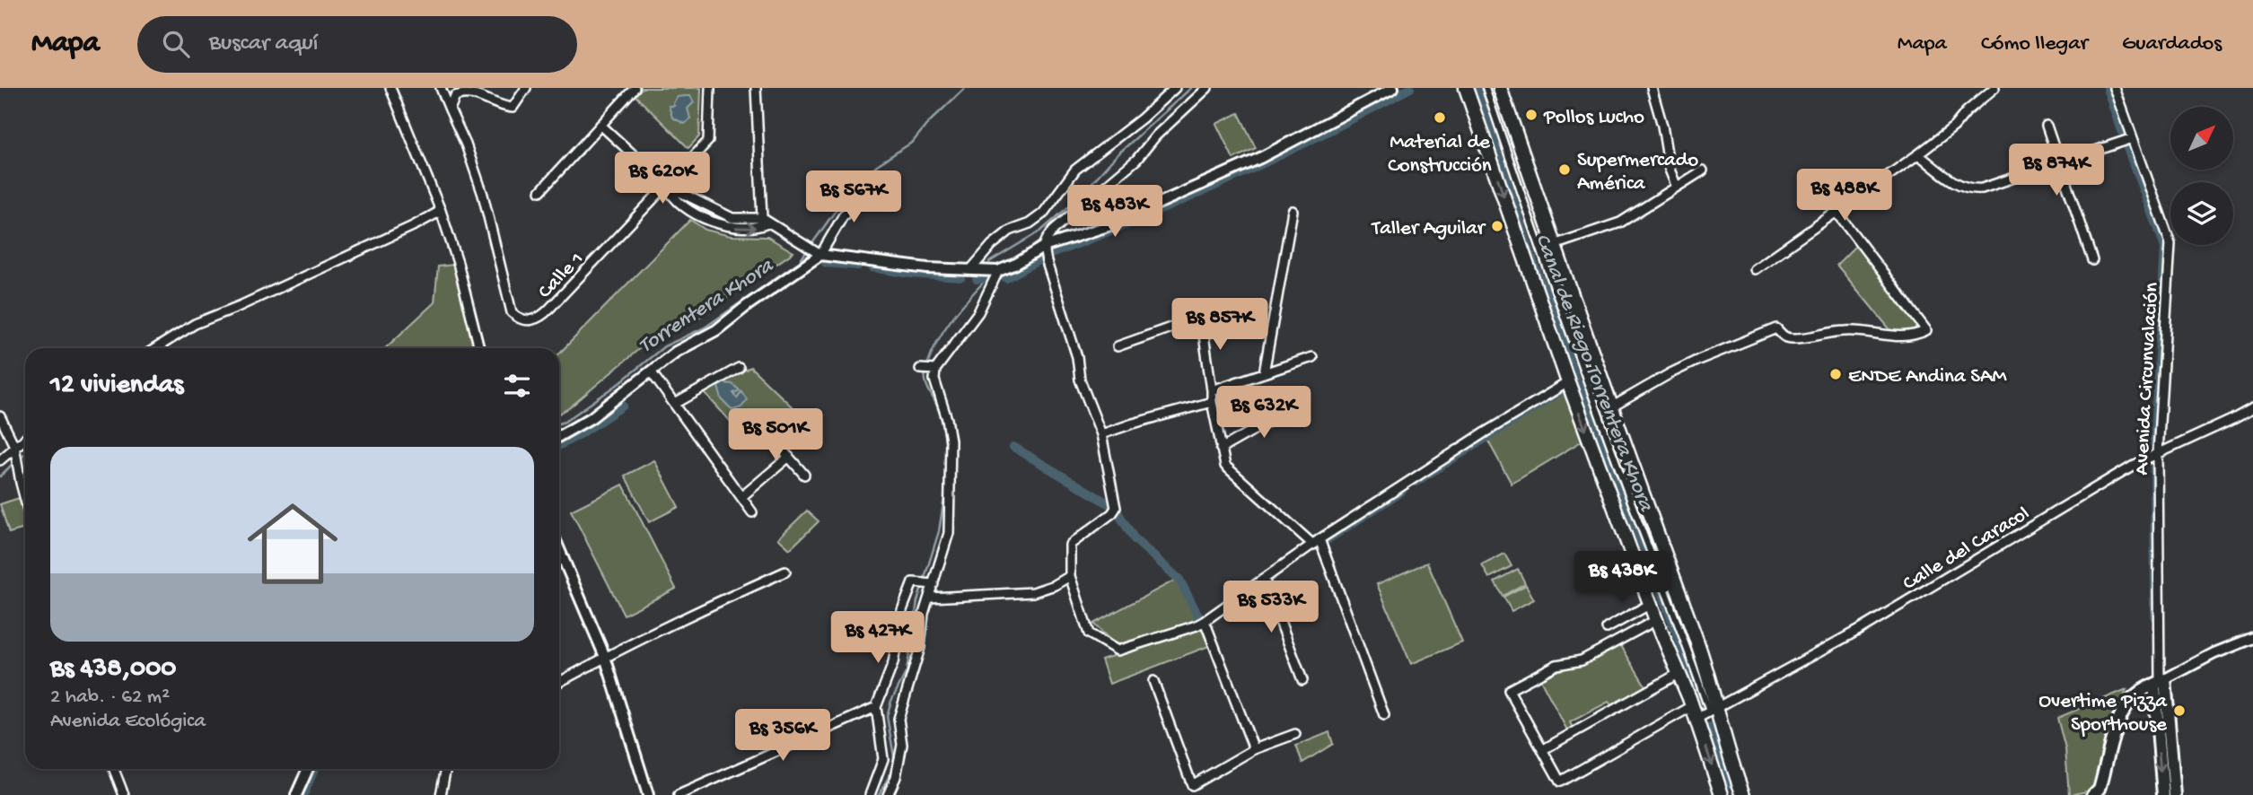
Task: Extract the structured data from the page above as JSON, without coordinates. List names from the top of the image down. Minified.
{"streets":{"main road":["Avenida Circunvalación"],"street":["Calle 1","Calle del Caracol"]},"crossings":[["Avenida Circunvalación","Calle del Caracol"]],"water":["Torrentera Khora","Canal de Riego Torrentera Khora"],"places":["Pollos Lucho","Material de Construcción","Supermercado América","Taller Aguilar","ENDE Andina SAM","Overtime Pizza Sporthouse"],"north":"top right","page":{"header":"Mapa","search":"Buscar aquí","nav":["Mapa","Cómo llegar","Guardados"],"price":["Bs 874K","Bs 620K","Bs 488K","Bs 567K","Bs 483K","Bs 857K","Bs 632K","Bs 501K","Bs 438K","Bs 533K","Bs 427K","Bs 356K"],"heading":"12 viviendas","list":[{"name":"Bs 438,000","note":"2 hab. · 62 m² · Avenida Ecológica"}]}}
